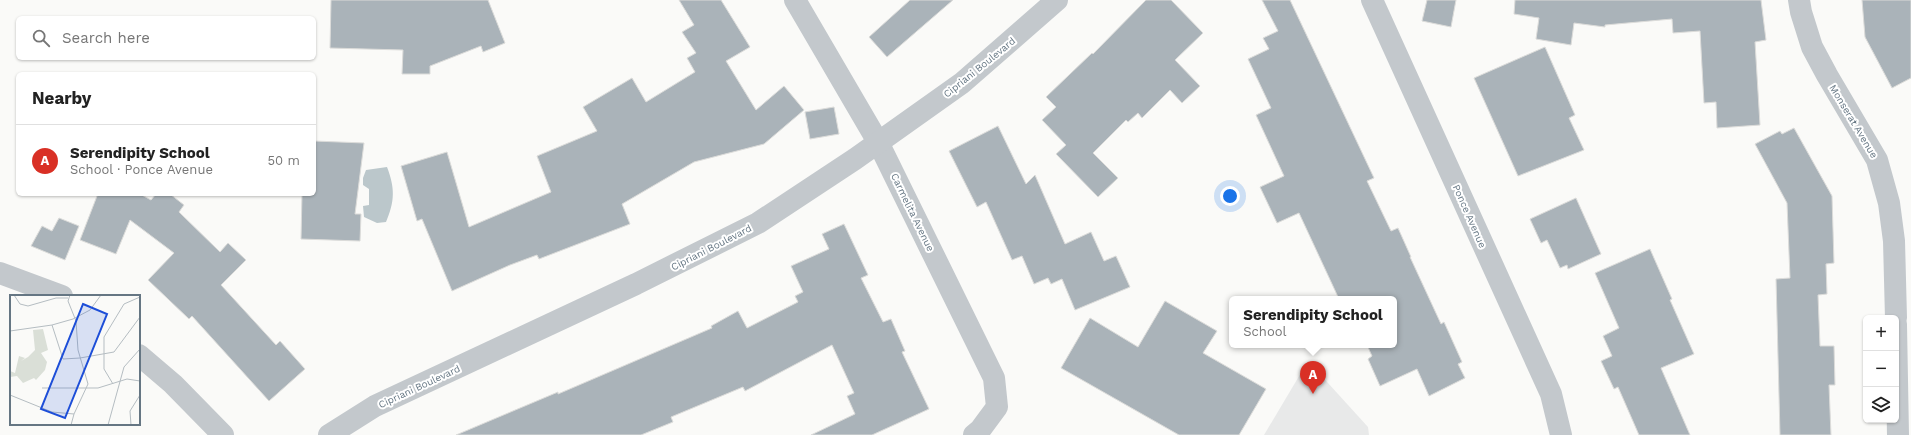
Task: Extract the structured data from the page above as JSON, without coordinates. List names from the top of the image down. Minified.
{"streets":{"street":["Cipriani Boulevard","Monserat Avenue","Carmelita Avenue","Ponce Avenue"]},"crossings":[["Cipriani Boulevard","Carmelita Avenue"]],"page":{"search":"Search here","heading":"Nearby","list":[{"mark":"A","name":"Serendipity School","note":"School · Ponce Avenue","value":"50 m"}],"popup":["Serendipity School","School"],"map_buttons":["+","−"],"pins":"A"}}
